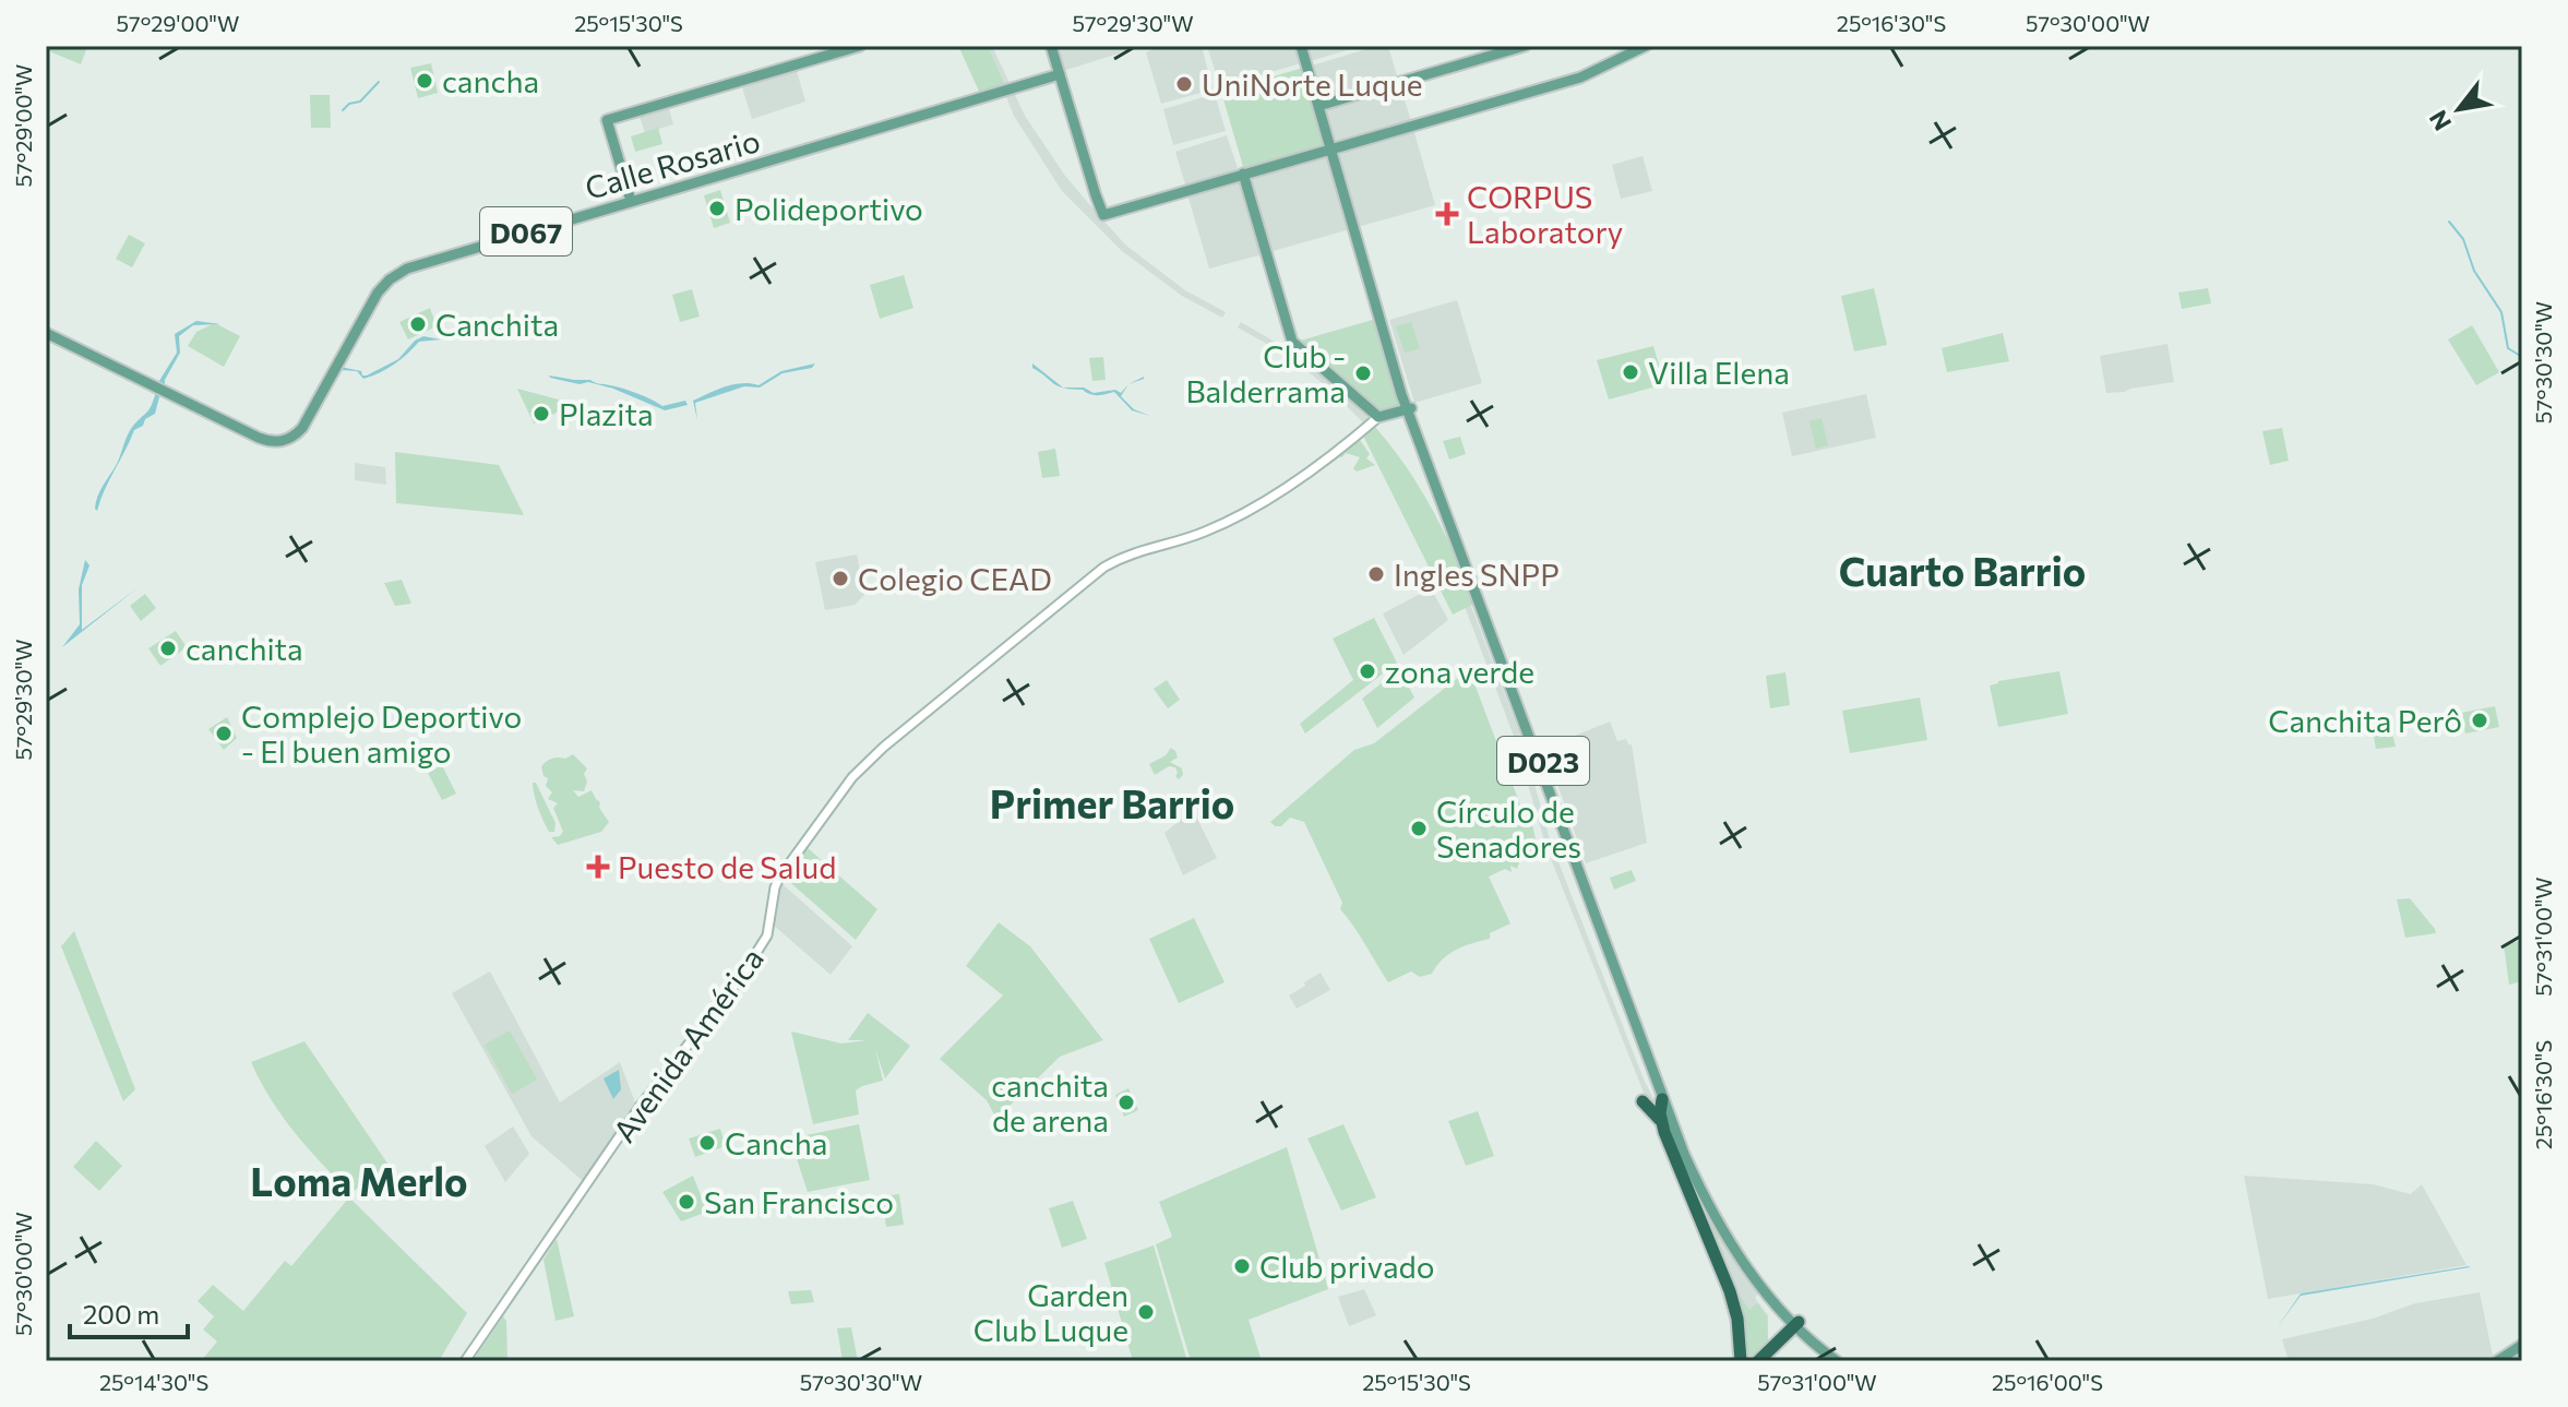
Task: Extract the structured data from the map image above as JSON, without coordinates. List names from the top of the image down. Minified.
{"streets":{"highway":["D023"],"main road":["Calle Rosario","D067","Avenida América"]},"districts":["Cuarto Barrio","Primer Barrio","Loma Merlo"],"places":{"other":["cancha","UniNorte Luque","Polideportivo","Canchita","Villa Elena","Club - Balderrama","Plazita","Ingles SNPP","Colegio CEAD","canchita","zona verde","Canchita Perô","Complejo Deportivo - El buen amigo","Círculo de Senadores","canchita de arena","Cancha","San Francisco","Club privado","Garden Club Luque"],"health":["CORPUS Laboratory","Puesto de Salud"]},"scale_bar":"200 m","north":"bottom left","coordinates":["57°29'00\"W","25°15'30\"S","57°29'30\"W","25°16'30\"S","57°30'00\"W","57°30'30\"W","57°31'00\"W","25°14'30\"S","25°16'00\"S"]}
